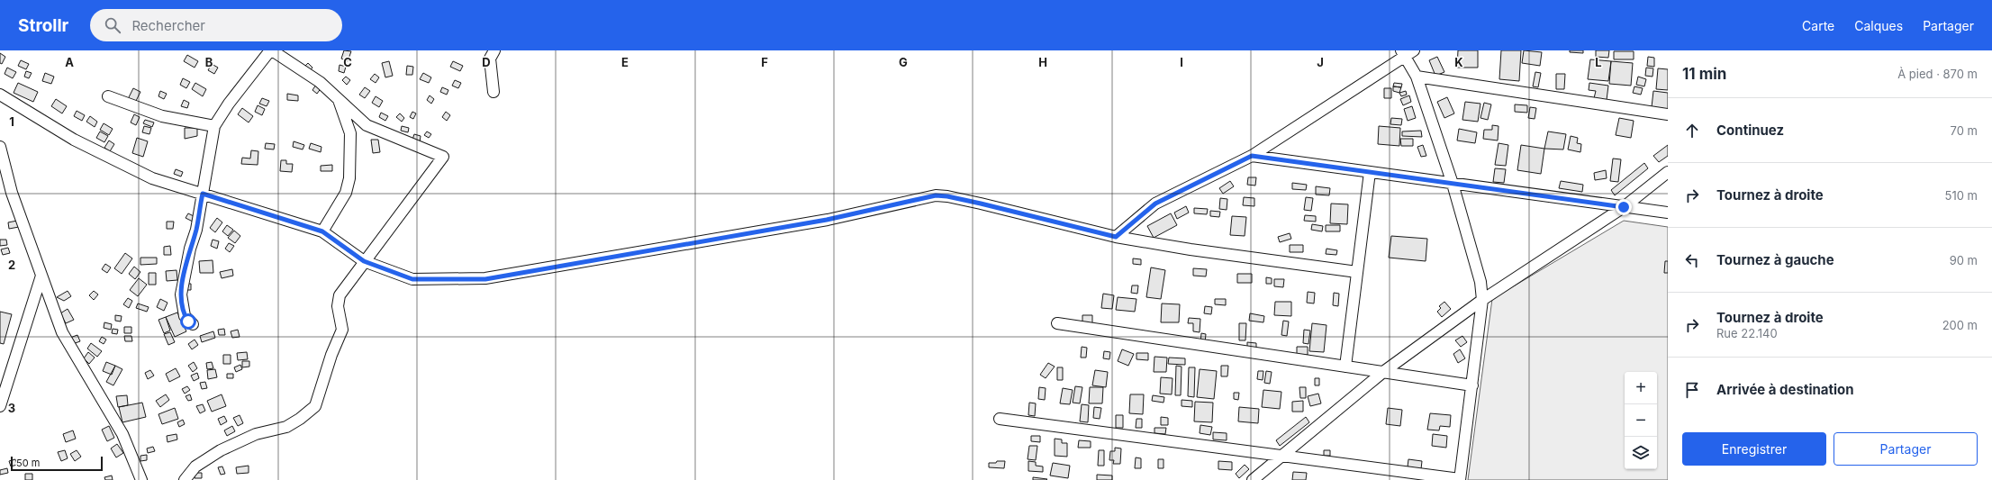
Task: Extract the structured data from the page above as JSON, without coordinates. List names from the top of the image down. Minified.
{"scale_bar":"50 m","page":{"header":"Strollr","search":"Rechercher","nav":["Carte","Calques","Partager"],"heading":["11 min","À pied · 870 m"],"list":[["Continuez","70 m"],["Tournez à droite","510 m"],["Tournez à gauche","90 m"],["Tournez à droite","Rue 22.140","200 m"],"Arrivée à destination"],"map_buttons":["+","−"],"buttons":["Enregistrer","Partager"],"scale":"50 m"},"grid":{"columns":["A","B","C","D","E","F","G","H","I","J","K","L"],"rows":["1","2","3"]}}
